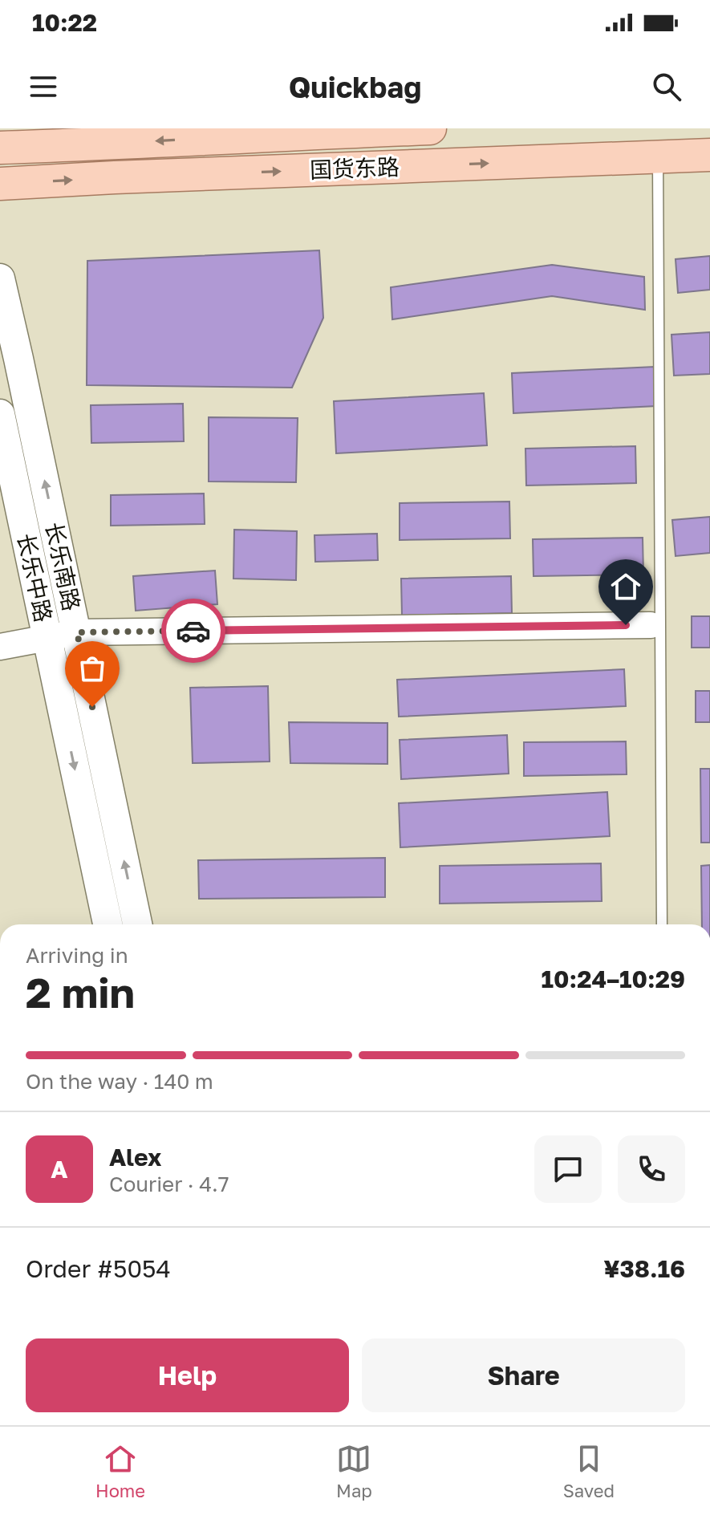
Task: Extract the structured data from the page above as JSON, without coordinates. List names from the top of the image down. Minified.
{"streets":{"main road":["国货东路","长乐南路","长乐中路"]},"one_way":["长乐南路","长乐中路"],"page":{"status":"10:22","header":"Quickbag","heading":["2 min","Arriving in","10:24–10:29"],"panel":["Alex","Courier · 4.7","Order #5054","¥38.16"],"bar":"On the way · 140 m","round":"A","buttons":["Help","Share"],"tabs":["Home","Map","Saved"]}}
